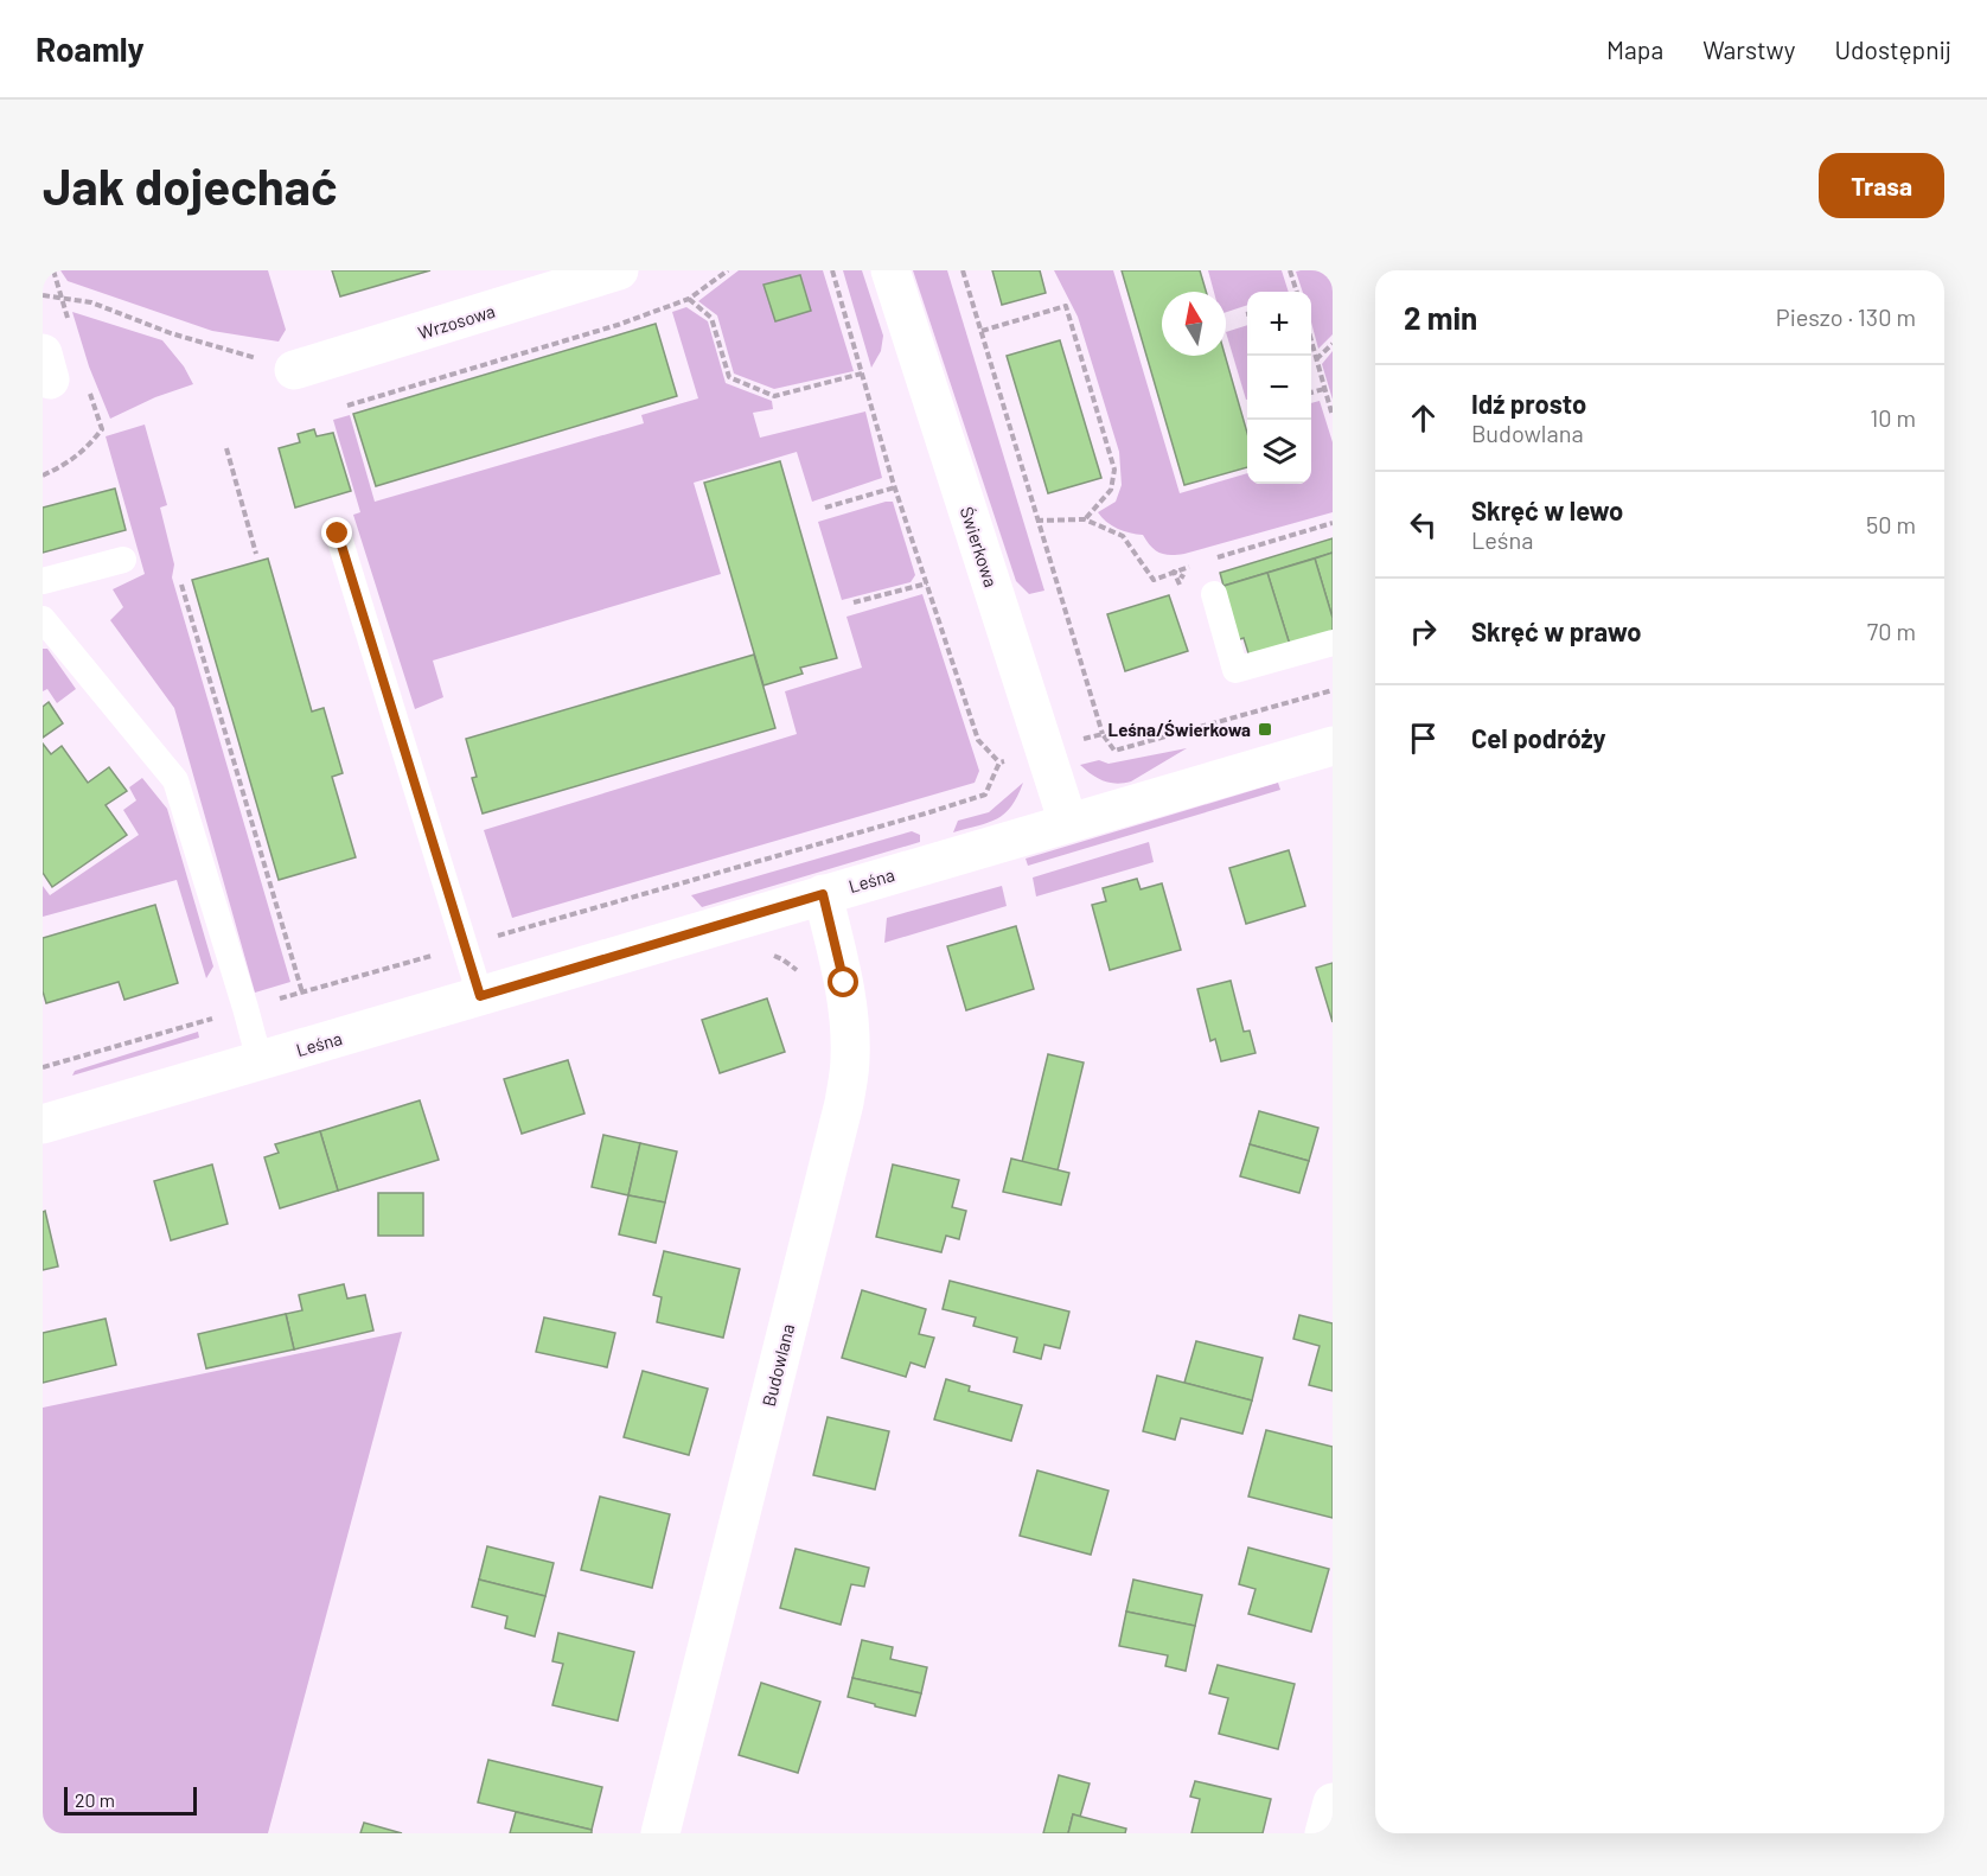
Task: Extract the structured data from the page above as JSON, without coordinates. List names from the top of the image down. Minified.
{"streets":{"street":["Wrzosowa","Świerkowa","Leśna","Budowlana"]},"crossings":[["Świerkowa","Leśna"],["Leśna","Budowlana"]],"places":{"transit":["Leśna/Świerkowa"]},"scale_bar":"20 m","north":"top","page":{"header":"Roamly","nav":["Mapa","Warstwy","Udostępnij"],"buttons":"Trasa","title":"Jak dojechać","heading":["2 min","Pieszo · 130 m"],"map_buttons":["+","−"],"list":[["Idź prosto","Budowlana","10 m"],["Skręć w lewo","Leśna","50 m"],["Skręć w prawo","70 m"],"Cel podróży"],"scale":"20 m"}}
